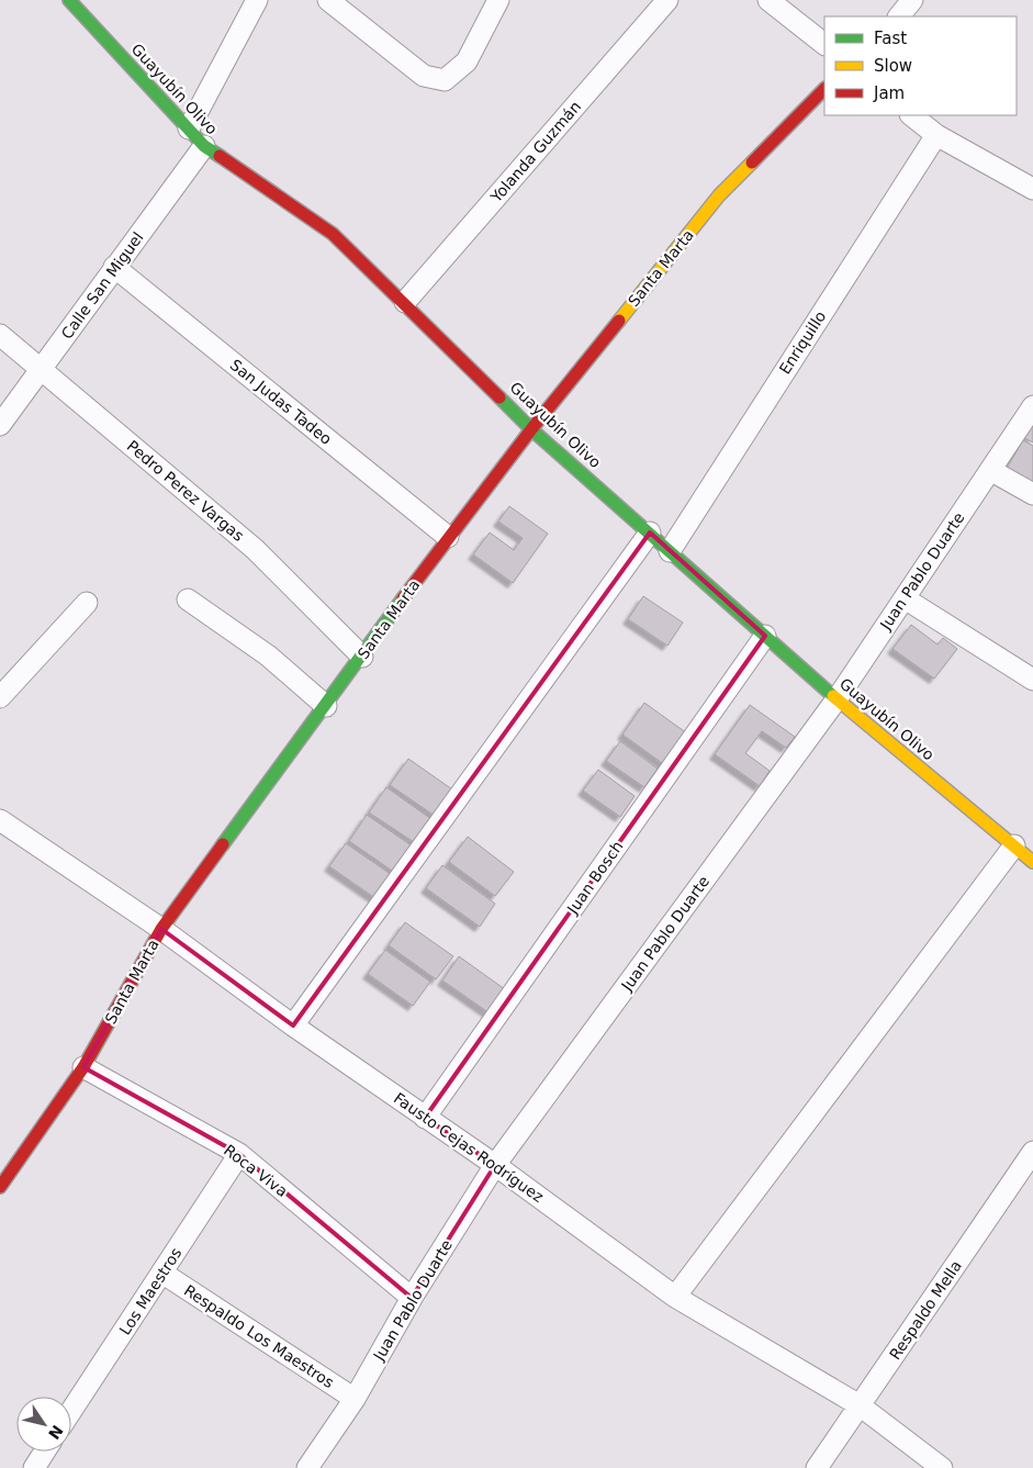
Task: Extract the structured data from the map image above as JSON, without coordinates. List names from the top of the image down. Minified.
{"streets":{"street":["Guayubín Olivo","Yolanda Guzmán","Santa Marta","Calle San Miguel","Enriquillo","San Judas Tadeo","Pedro Perez Vargas","Juan Pablo Duarte","Juan Bosch","Fausto Cejas Rodríguez","Roca Viva","Los Maestros","Respaldo Mella","Respaldo Los Maestros"]},"crossings":[["Guayubín Olivo","Yolanda Guzmán"],["Guayubín Olivo","Santa Marta"],["Guayubín Olivo","Calle San Miguel"],["Guayubín Olivo","Enriquillo"],["Guayubín Olivo","Juan Pablo Duarte"],["Guayubín Olivo","Juan Bosch"],["Santa Marta","San Judas Tadeo"],["Santa Marta","Pedro Perez Vargas"],["Santa Marta","Fausto Cejas Rodríguez"],["Santa Marta","Roca Viva"],["Calle San Miguel","San Judas Tadeo"],["Calle San Miguel","Pedro Perez Vargas"],["Juan Pablo Duarte","Fausto Cejas Rodríguez"],["Juan Pablo Duarte","Roca Viva"],["Juan Pablo Duarte","Respaldo Los Maestros"],["Juan Bosch","Fausto Cejas Rodríguez"],["Fausto Cejas Rodríguez","Respaldo Mella"],["Roca Viva","Los Maestros"],["Los Maestros","Respaldo Los Maestros"]],"legend":["Fast","Slow","Jam"],"north":"bottom right"}
